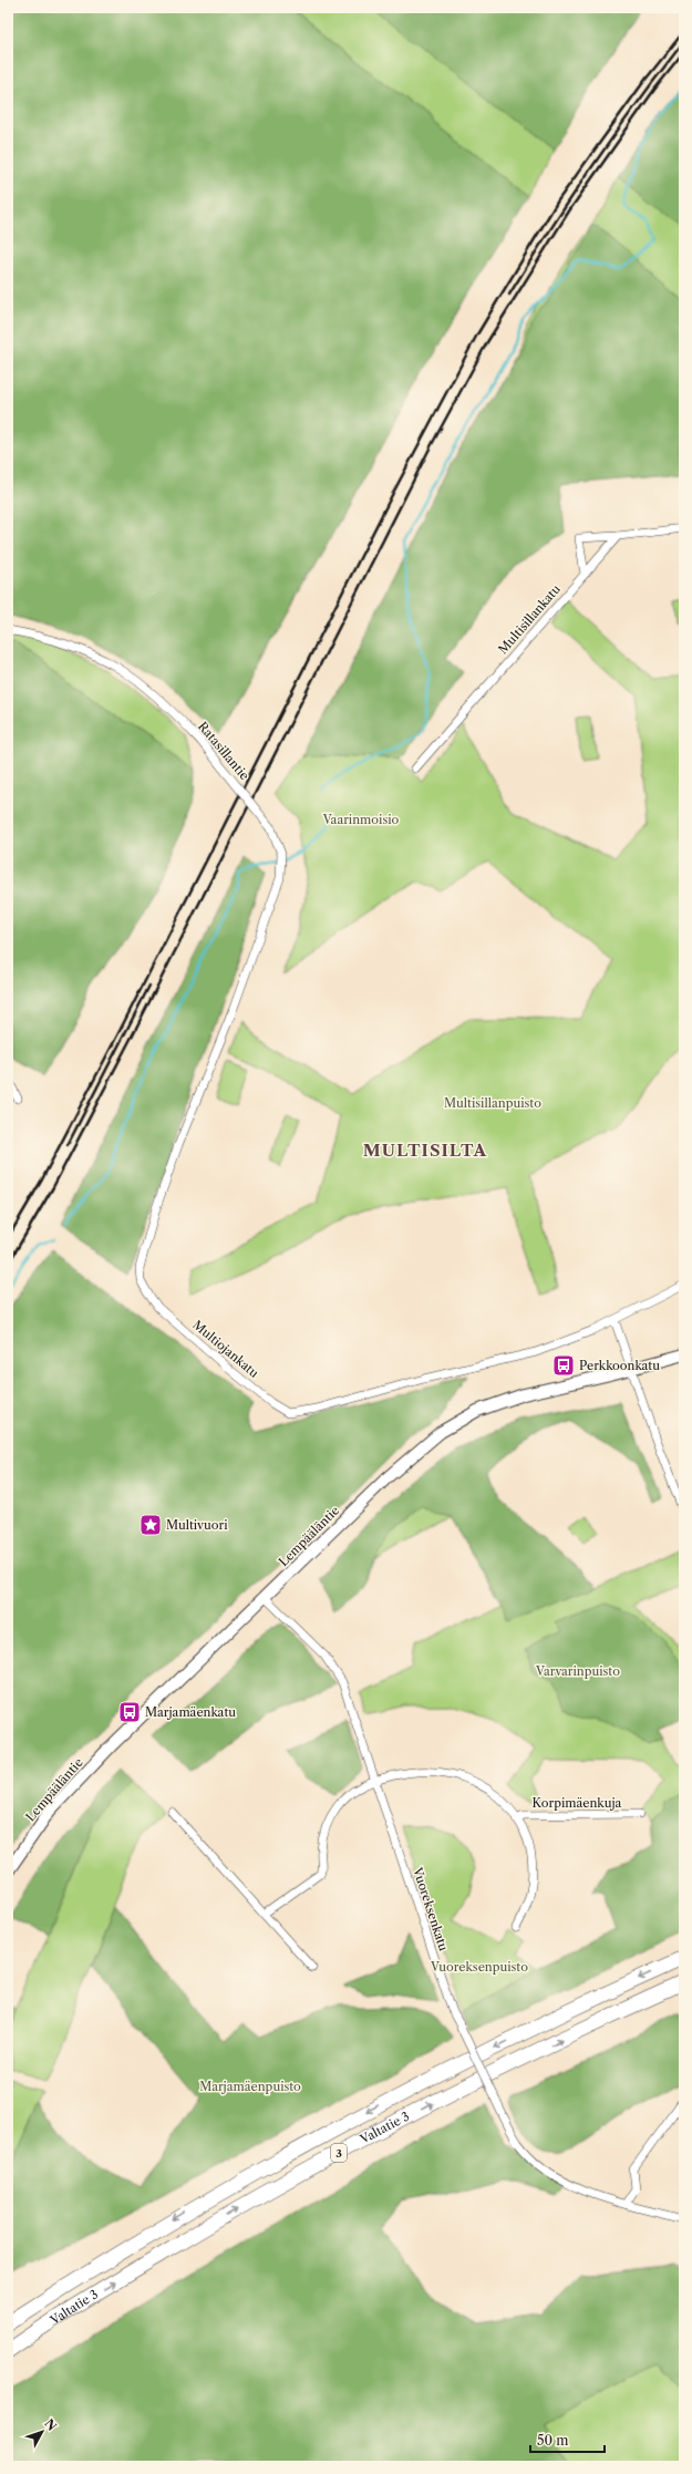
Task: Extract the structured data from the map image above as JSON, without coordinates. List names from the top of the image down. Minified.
{"streets":{"highway":["Valtatie 3","3"],"main road":["Lempääläntie"],"street":["Multisillankatu","Ratasillantie","Multiojankatu","Korpimäenkuja","Vuoreksenkatu"]},"crossings":[["Ratasillantie","Multiojankatu"],["Lempääläntie","Vuoreksenkatu"]],"districts":["MULTISILTA"],"parks":["Vaarinmoisio","Multisillanpuisto","Varvarinpuisto","Vuoreksenpuisto","Marjamäenpuisto"],"places":{"bus stop":["Perkkoonkatu","Marjamäenkatu"],"place":["Multivuori"]},"scale_bar":"50 m","north":"top right"}
